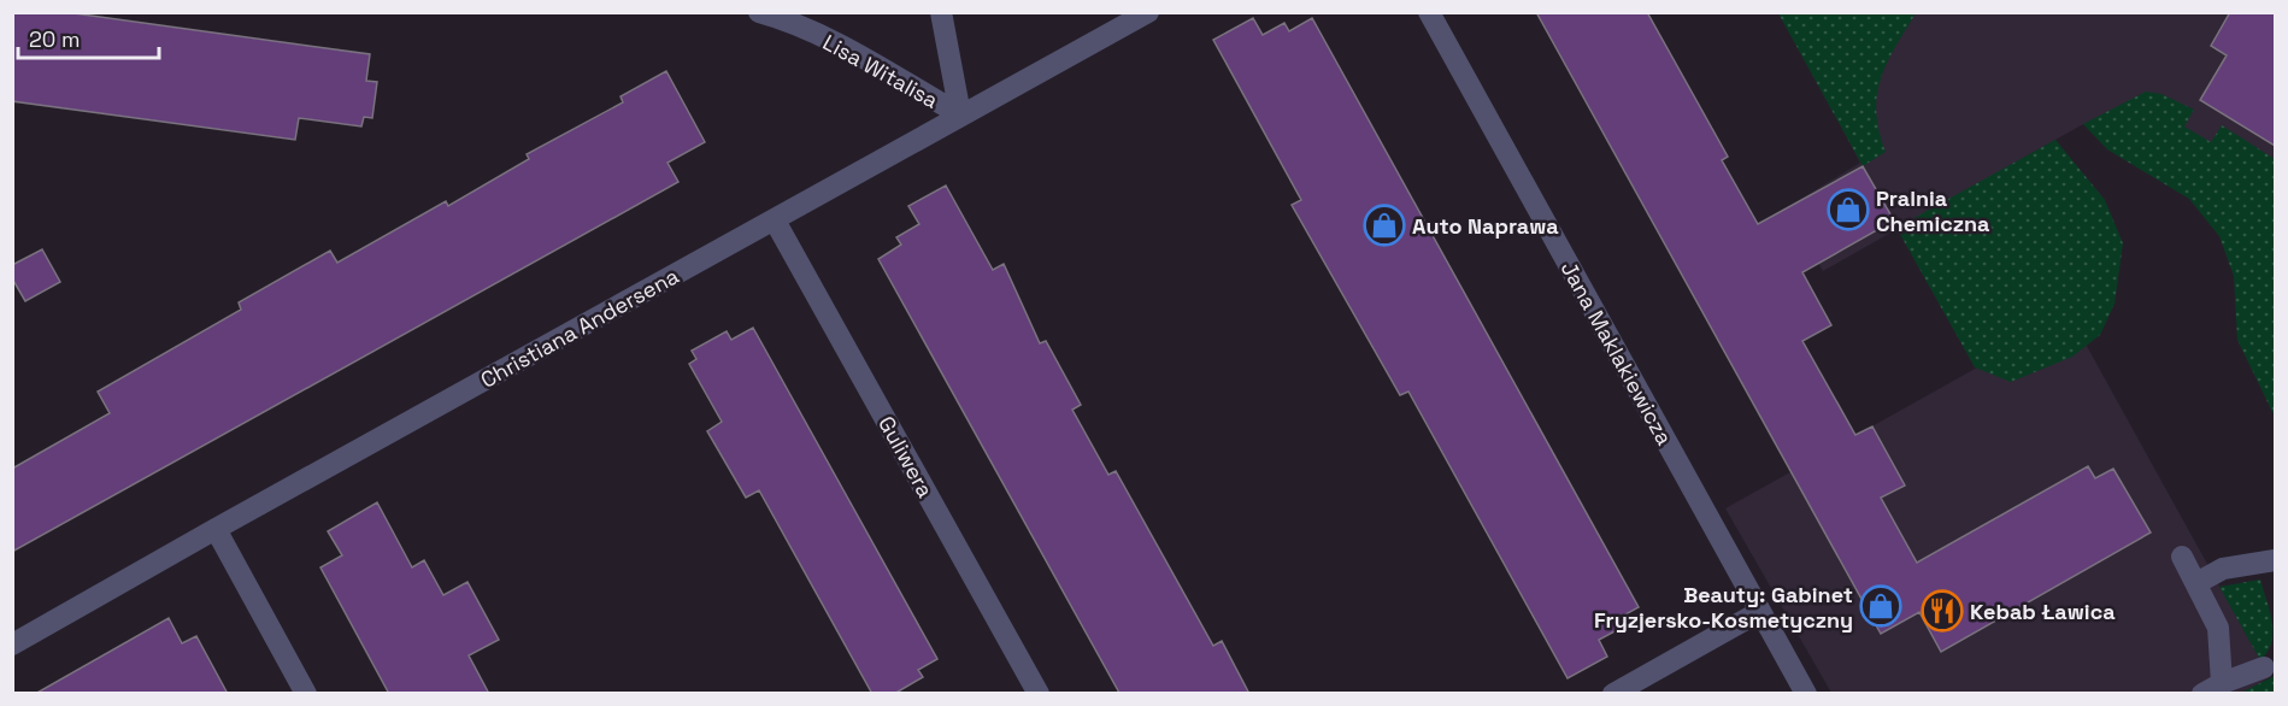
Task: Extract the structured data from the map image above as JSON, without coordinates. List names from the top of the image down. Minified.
{"streets":{"street":["Lisa Witalisa","Christiana Andersena","Jana Maklakiewicza","Guliwera"]},"crossings":[["Lisa Witalisa","Christiana Andersena"],["Christiana Andersena","Guliwera"]],"places":{"shop":["Pralnia Chemiczna","Auto Naprawa","Beauty: Gabinet Fryzjersko-Kosmetyczny"],"restaurant":["Kebab Ławica"]},"scale_bar":"20 m"}
